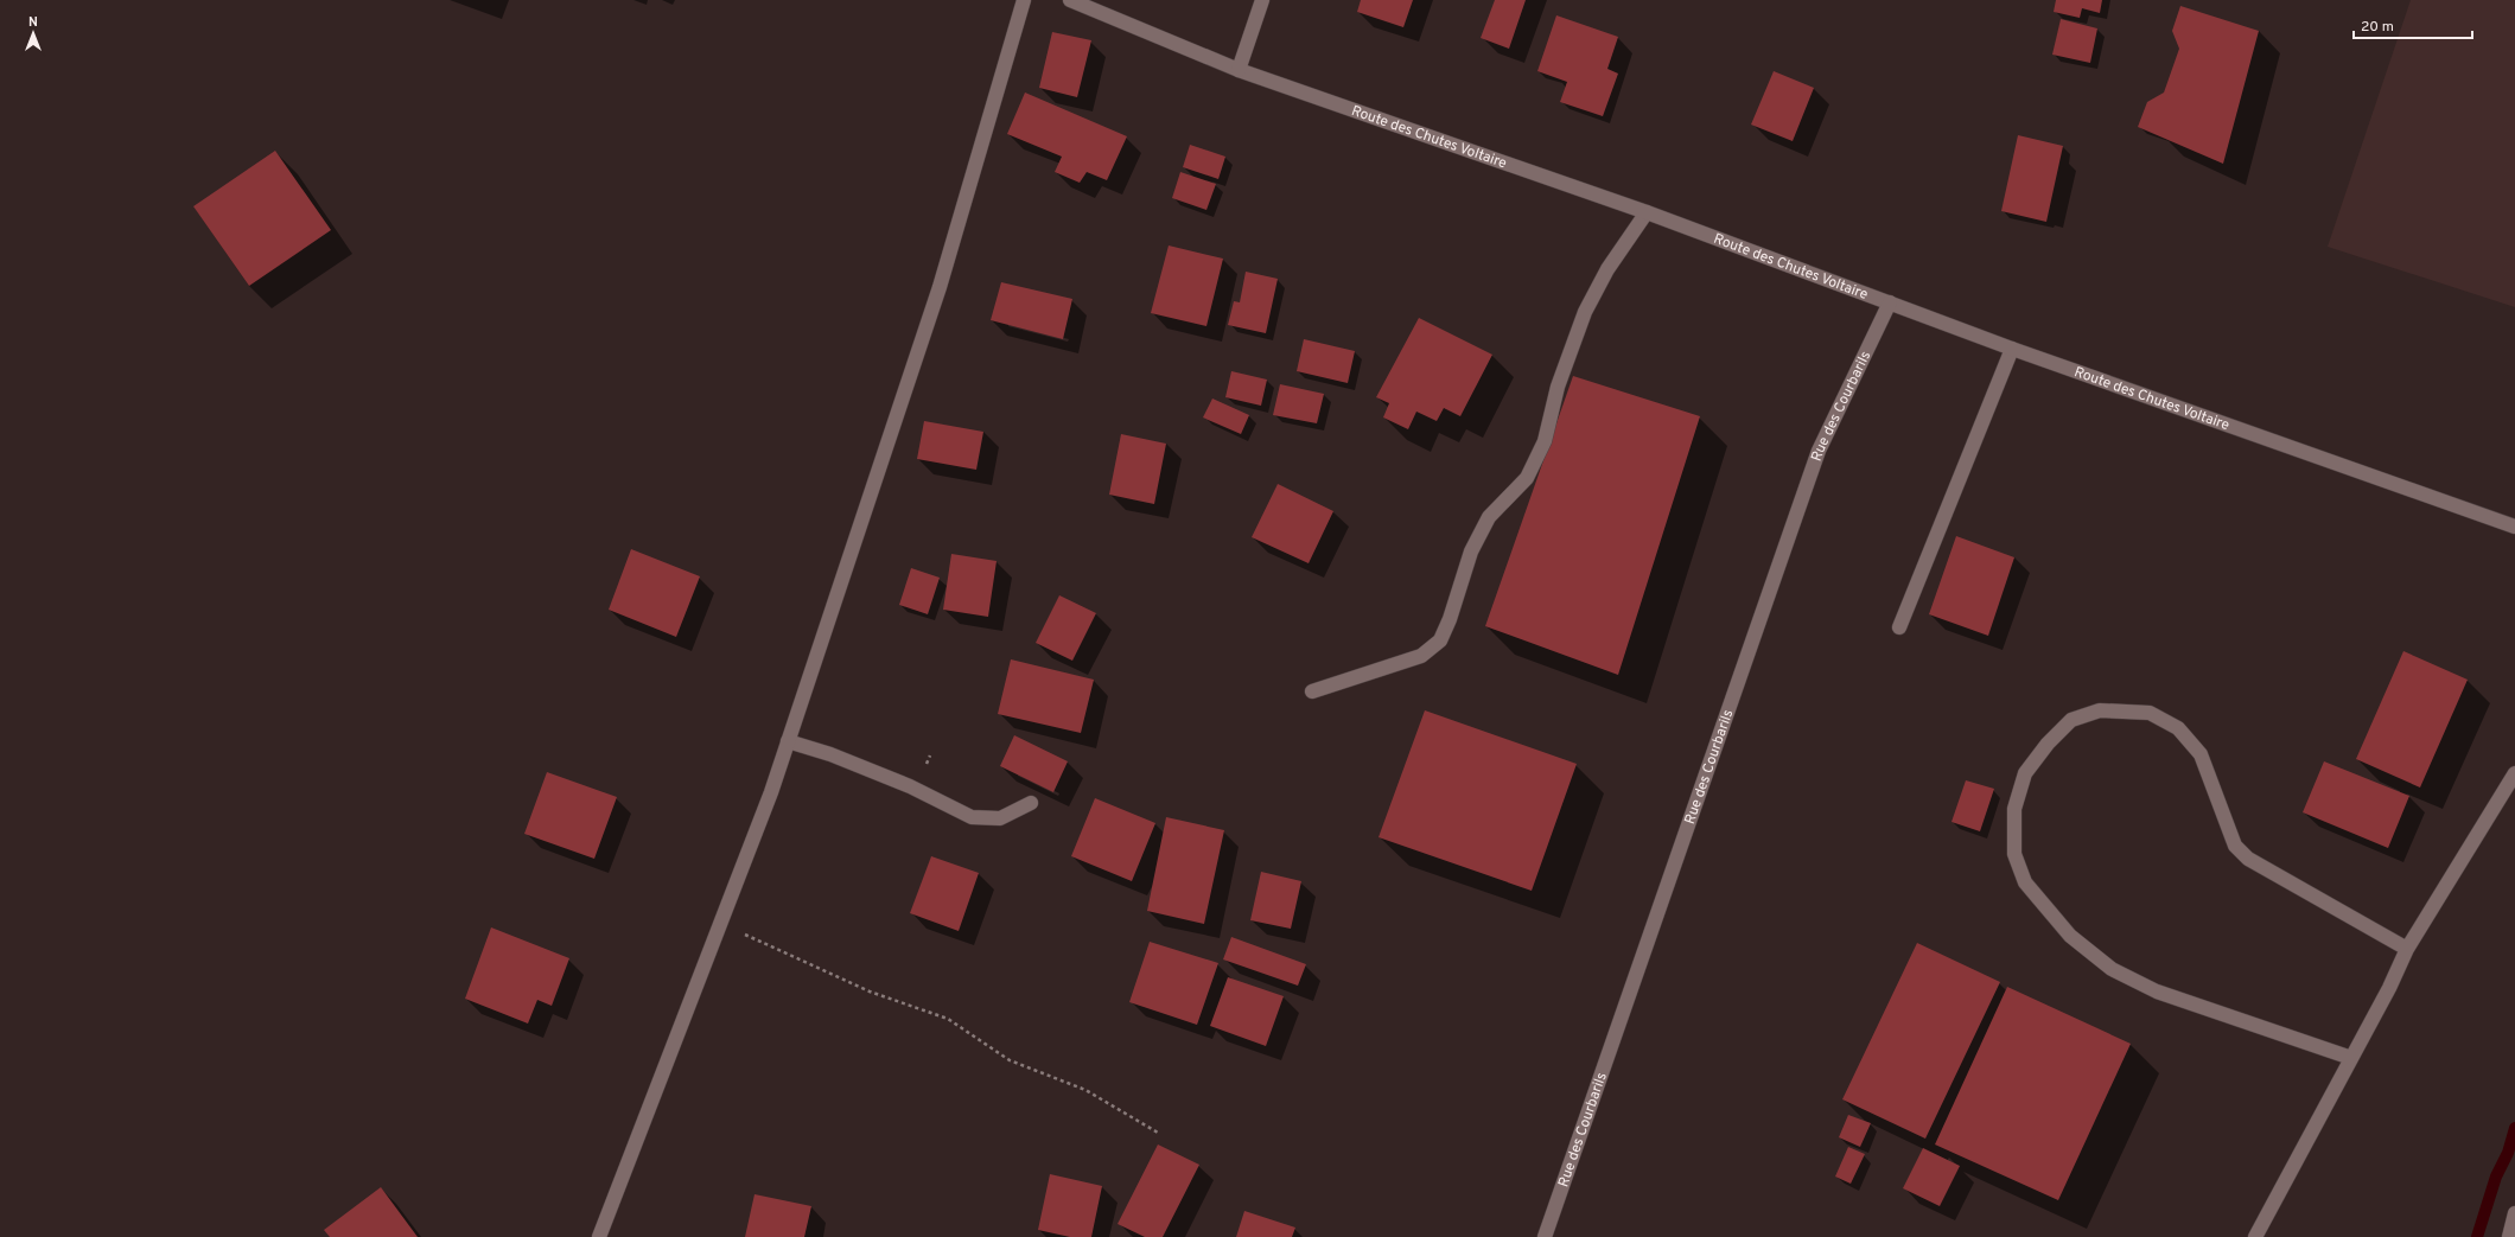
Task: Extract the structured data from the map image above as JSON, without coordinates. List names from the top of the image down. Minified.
{"streets":{"street":["Route des Chutes Voltaire","Rue des Courbarils"]},"crossings":[["Route des Chutes Voltaire","Rue des Courbarils"]],"scale_bar":"20 m","north":"top"}
